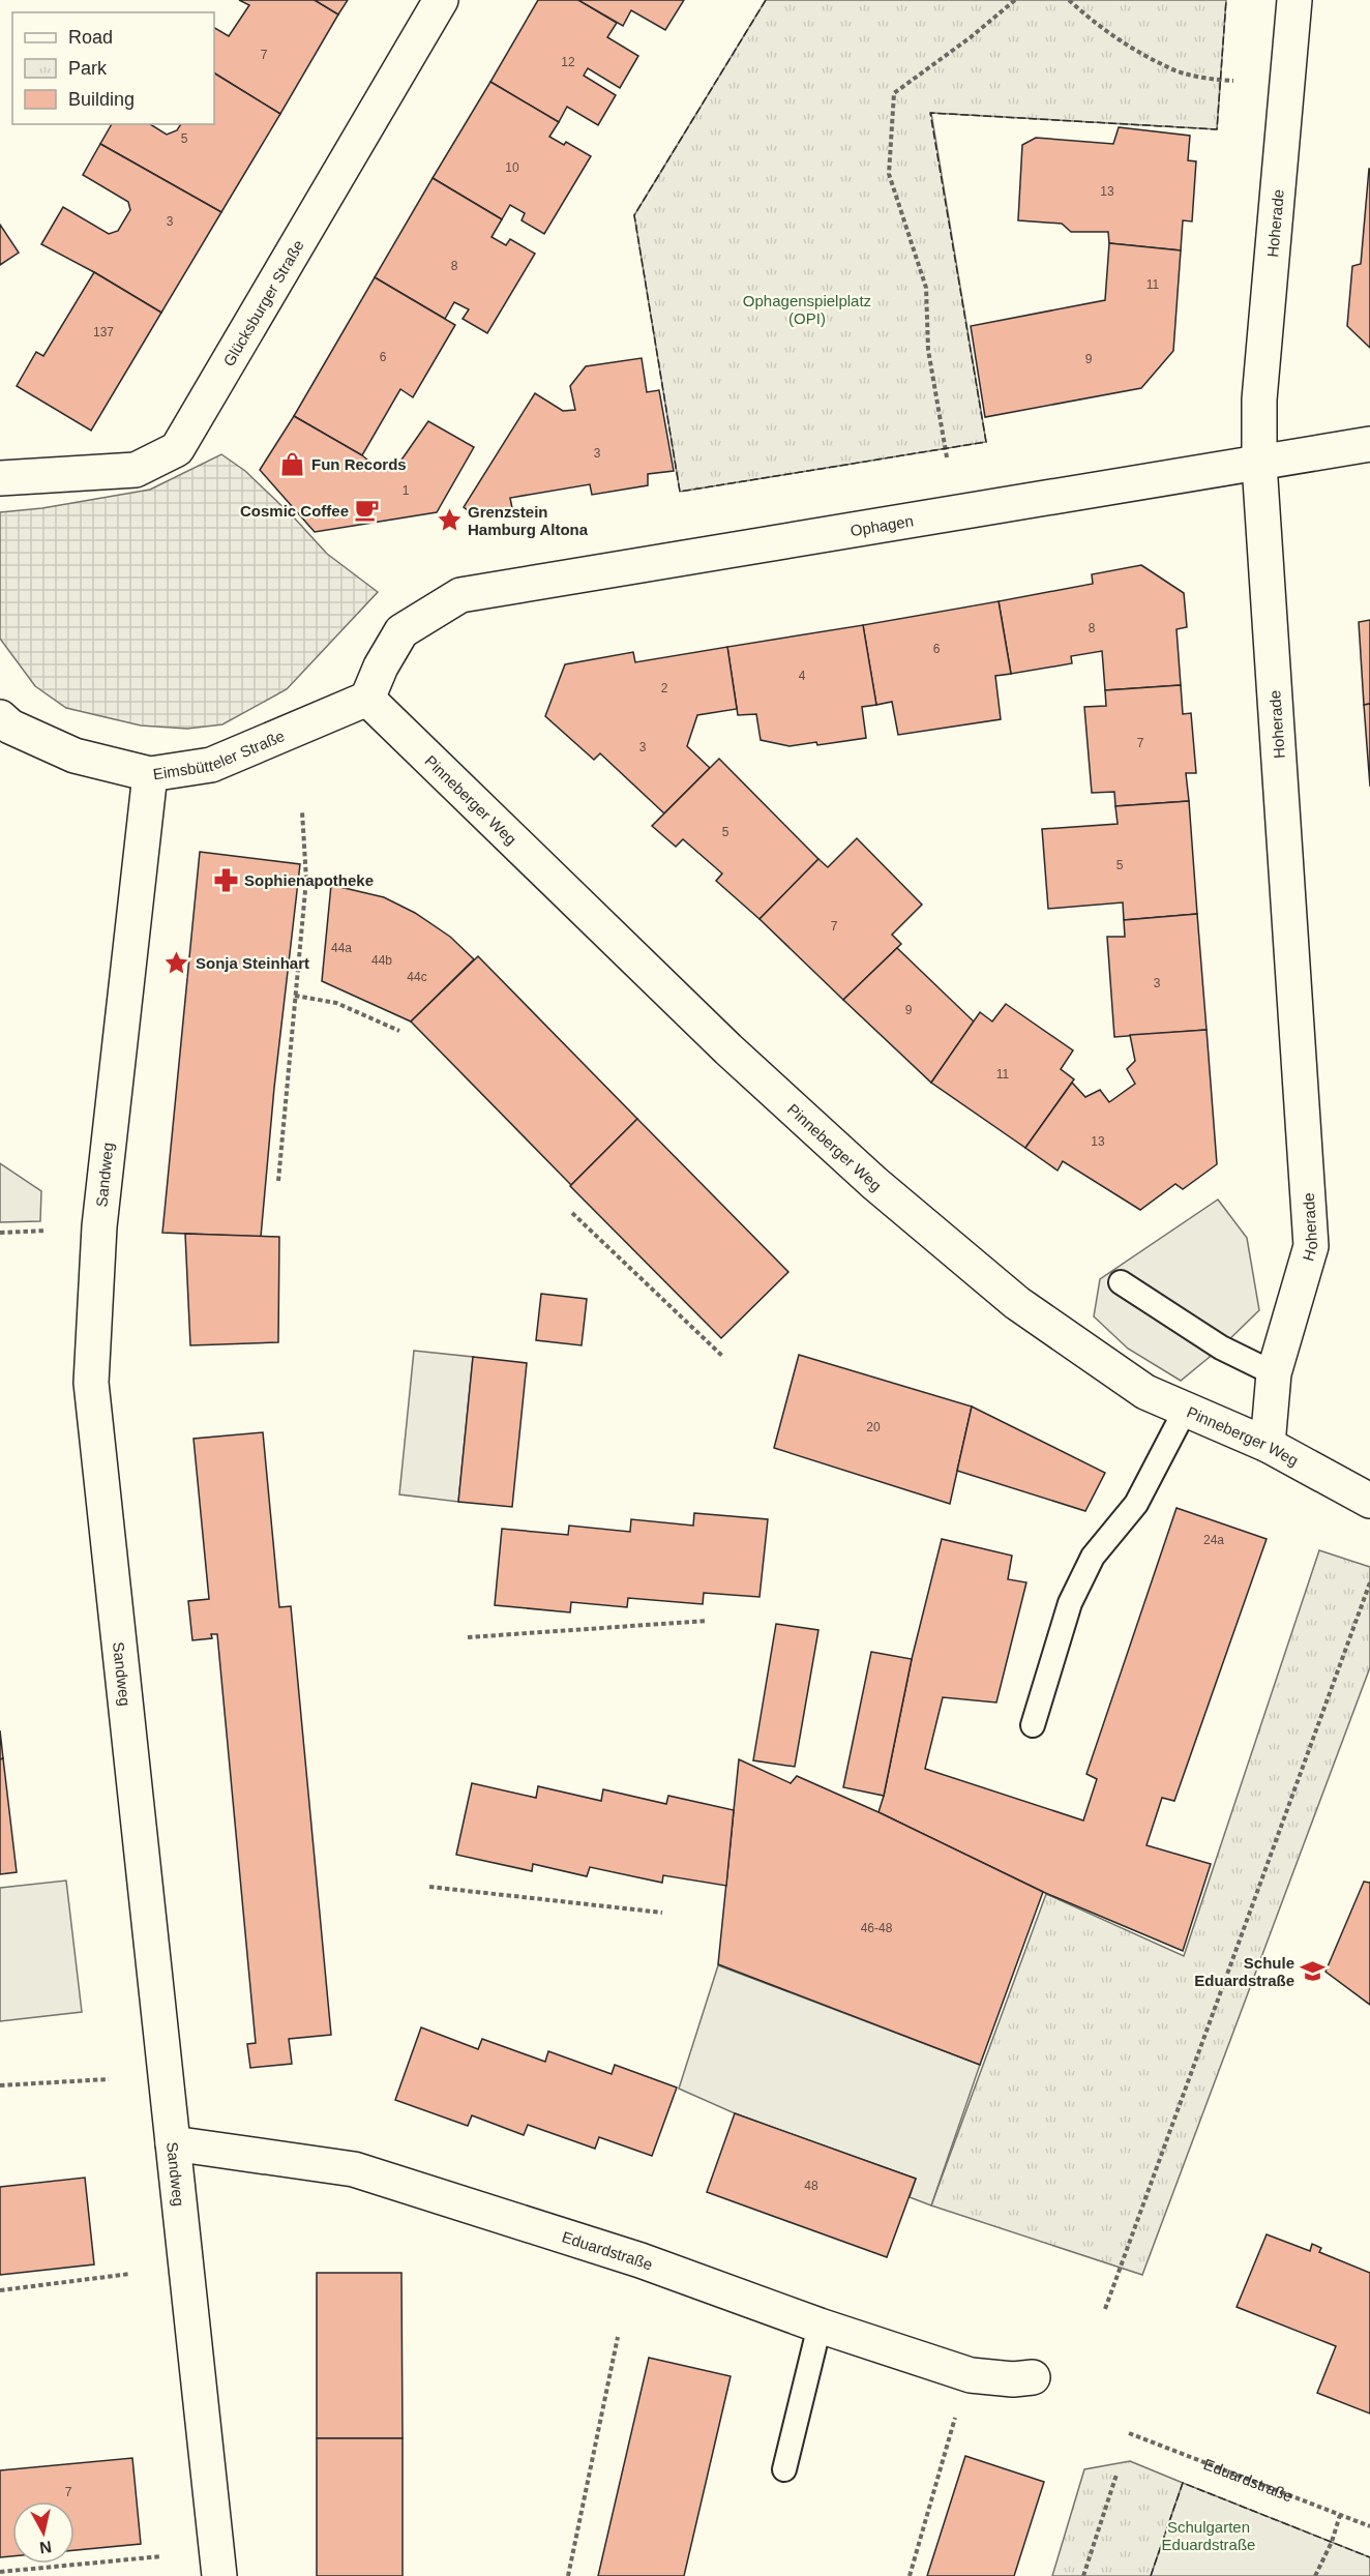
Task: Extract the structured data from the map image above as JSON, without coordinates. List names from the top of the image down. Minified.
{"streets":{"street":["Hoherade","Glücksburger Straße","Ophagen","Eimsbütteler Straße","Pinneberger Weg","Sandweg","Eduardstraße"]},"crossings":[["Hoherade","Ophagen"],["Hoherade","Pinneberger Weg"],["Ophagen","Eimsbütteler Straße"],["Ophagen","Pinneberger Weg"],["Eimsbütteler Straße","Pinneberger Weg"],["Eimsbütteler Straße","Sandweg"],["Sandweg","Eduardstraße"]],"parks":["Ophagenspielplatz (OPI)","Schulgarten Eduardstraße"],"places":{"shop":["Fun Records"],"cafe":["Cosmic Coffee"],"place":["Grenzstein Hamburg Altona","Sonja Steinhart"],"pharmacy":["Sophienapotheke"],"school or university":["Schule Eduardstraße"]},"house_numbers":["7","12","5","10","13","3","8","11","137","6","9","3","1","8","6","4","2","7","3","5","5","7","44a","44b","44c","3","9","11","13","20","24a","46-48","48","7"],"legend":["Road","Park","Building"],"north":"bottom"}
